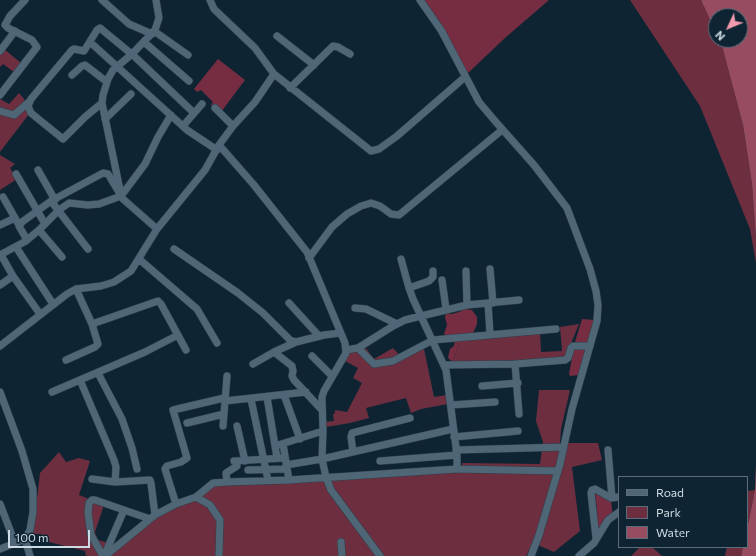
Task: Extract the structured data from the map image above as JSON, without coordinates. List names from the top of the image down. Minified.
{"legend":["Road","Park","Water"],"scale_bar":"100 m","north":"bottom left"}
